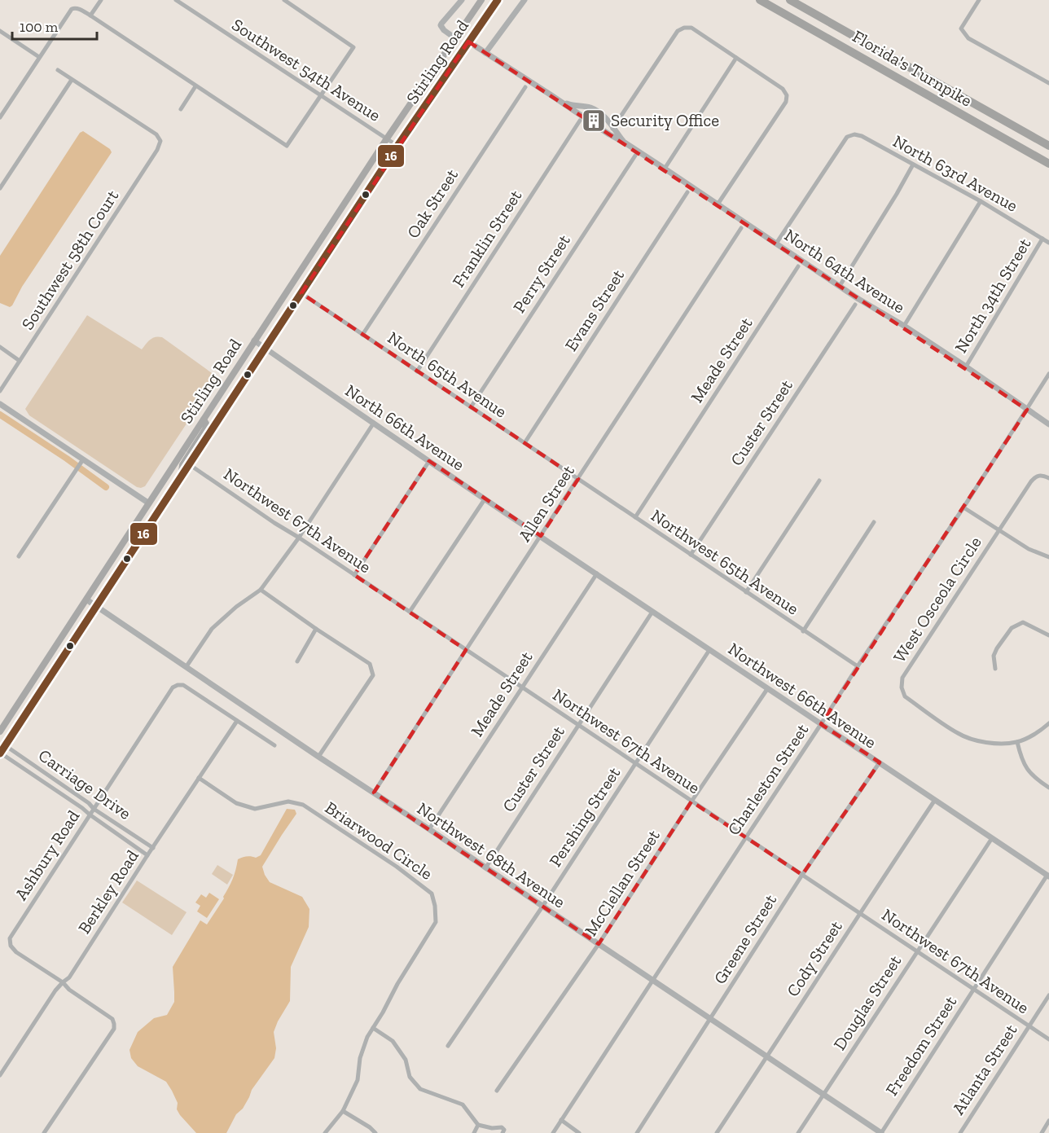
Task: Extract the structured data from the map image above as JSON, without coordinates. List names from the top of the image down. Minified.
{"streets":{"highway":["Florida's Turnpike"],"main road":["Stirling Road"],"street":["Southwest 54th Avenue","North 63rd Avenue","Oak Street","Franklin Street","Southwest 58th Court","North 64th Avenue","Perry Street","North 34th Street","Evans Street","Meade Street","North 65th Avenue","Custer Street","North 66th Avenue","Allen Street","Northwest 67th Avenue","Northwest 65th Avenue","West Osceola Circle","Northwest 66th Avenue","Charleston Street","Carriage Drive","Pershing Street","Briarwood Circle","Ashbury Road","Northwest 68th Avenue","McClellan Street","Berkley Road","Greene Street","Cody Street","Douglas Street","Freedom Street","Atlanta Street"]},"crossings":[["Stirling Road","Southwest 54th Avenue"],["Stirling Road","North 64th Avenue"],["Stirling Road","North 65th Avenue"],["Stirling Road","North 66th Avenue"],["Stirling Road","Northwest 67th Avenue"],["Stirling Road","Carriage Drive"],["Stirling Road","Northwest 68th Avenue"],["North 63rd Avenue","North 64th Avenue"],["North 63rd Avenue","North 34th Street"],["Oak Street","North 65th Avenue"],["Franklin Street","North 65th Avenue"],["North 64th Avenue","North 34th Street"],["North 64th Avenue","Charleston Street"],["Perry Street","North 65th Avenue"],["Evans Street","North 65th Avenue"],["Meade Street","Northwest 67th Avenue"],["Meade Street","Northwest 65th Avenue"],["Meade Street","Northwest 66th Avenue"],["Meade Street","Northwest 68th Avenue"],["North 65th Avenue","Allen Street"],["North 65th Avenue","Northwest 65th Avenue"],["Custer Street","Northwest 67th Avenue"],["Custer Street","Northwest 65th Avenue"],["Custer Street","Northwest 66th Avenue"],["Custer Street","Northwest 68th Avenue"],["North 66th Avenue","Allen Street"],["North 66th Avenue","Northwest 66th Avenue"],["Allen Street","Northwest 67th Avenue"],["Allen Street","Northwest 65th Avenue"],["Allen Street","Northwest 66th Avenue"],["Allen Street","Northwest 68th Avenue"],["Northwest 67th Avenue","Charleston Street"],["Northwest 67th Avenue","Pershing Street"],["Northwest 67th Avenue","McClellan Street"],["Northwest 67th Avenue","Greene Street"],["Northwest 67th Avenue","Cody Street"],["Northwest 67th Avenue","Douglas Street"],["Northwest 67th Avenue","Freedom Street"],["Northwest 67th Avenue","Atlanta Street"],["Northwest 65th Avenue","Charleston Street"],["Northwest 66th Avenue","Charleston Street"],["Northwest 66th Avenue","Pershing Street"],["Northwest 66th Avenue","McClellan Street"],["Northwest 66th Avenue","Greene Street"],["Northwest 66th Avenue","Cody Street"],["Northwest 66th Avenue","Douglas Street"],["Northwest 66th Avenue","Freedom Street"],["Charleston Street","Northwest 68th Avenue"],["Carriage Drive","Ashbury Road"],["Carriage Drive","Berkley Road"],["Pershing Street","Northwest 68th Avenue"],["Briarwood Circle","Berkley Road"],["Ashbury Road","Berkley Road"],["Northwest 68th Avenue","McClellan Street"],["Northwest 68th Avenue","Greene Street"],["Northwest 68th Avenue","Cody Street"],["Northwest 68th Avenue","Douglas Street"],["Northwest 68th Avenue","Freedom Street"]],"places":{"building":["Security Office"]},"lines":["transit line 16"],"scale_bar":"100 m"}
